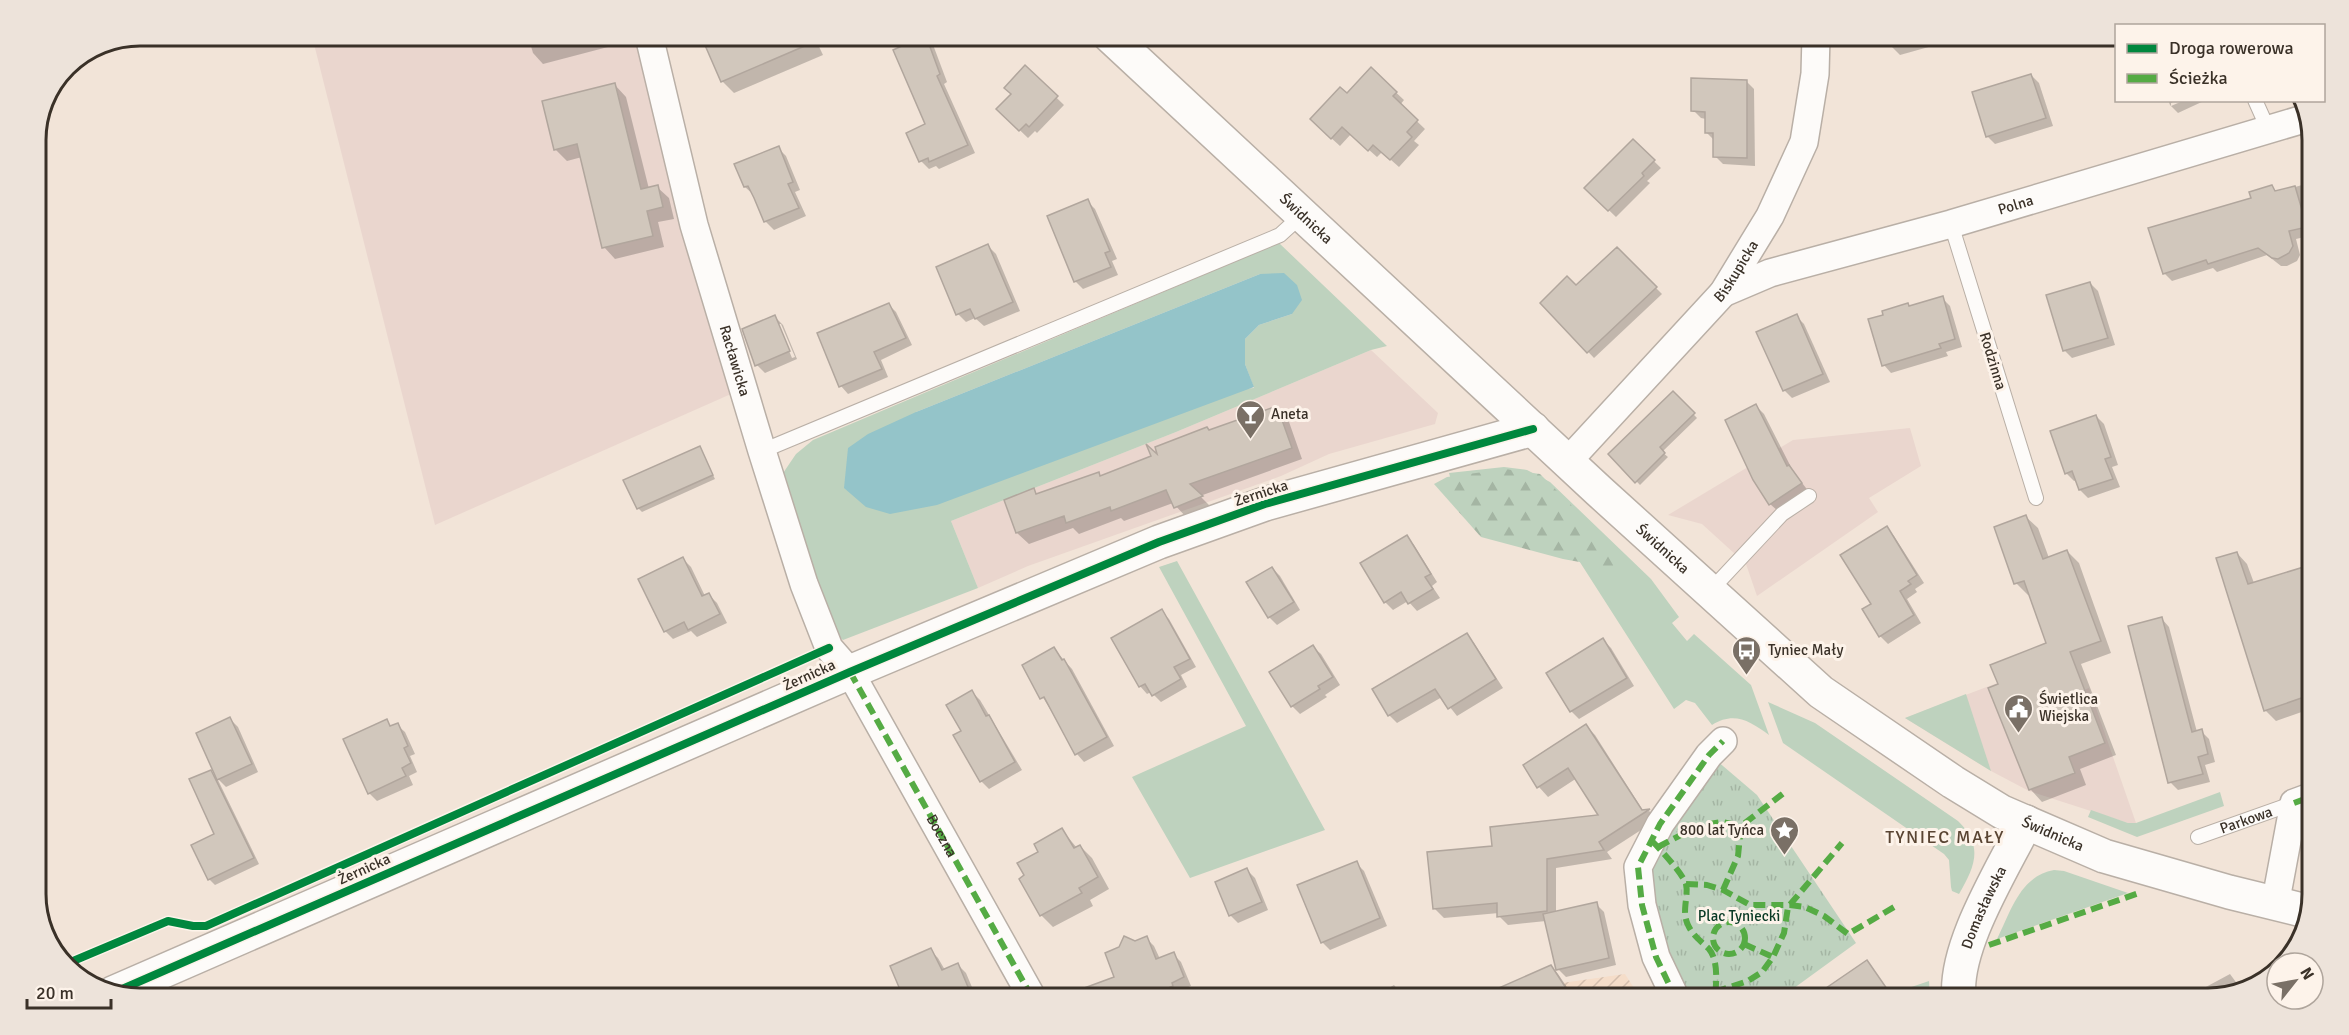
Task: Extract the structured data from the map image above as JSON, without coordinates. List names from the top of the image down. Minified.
{"streets":{"street":["Polna","Świdnicka","Biskupicka","Racławicka","Żernicka","Parkowa","Boczna","Domasławska"],"lane":["Rodzinna"]},"crossings":[["Polna","Biskupicka"],["Polna","Rodzinna"],["Świdnicka","Biskupicka"],["Świdnicka","Żernicka"],["Świdnicka","Parkowa"],["Świdnicka","Domasławska"],["Racławicka","Żernicka"],["Racławicka","Boczna"],["Żernicka","Boczna"]],"districts":["TYNIEC MAŁY"],"parks":["Plac Tyniecki"],"places":{"bar":["Aneta"],"bus stop":["Tyniec Mały"],"public building":["Świetlica Wiejska"],"place":["800 lat Tyńca"]},"legend":["Droga rowerowa","Ścieżka"],"scale_bar":"20 m","north":"top right"}
